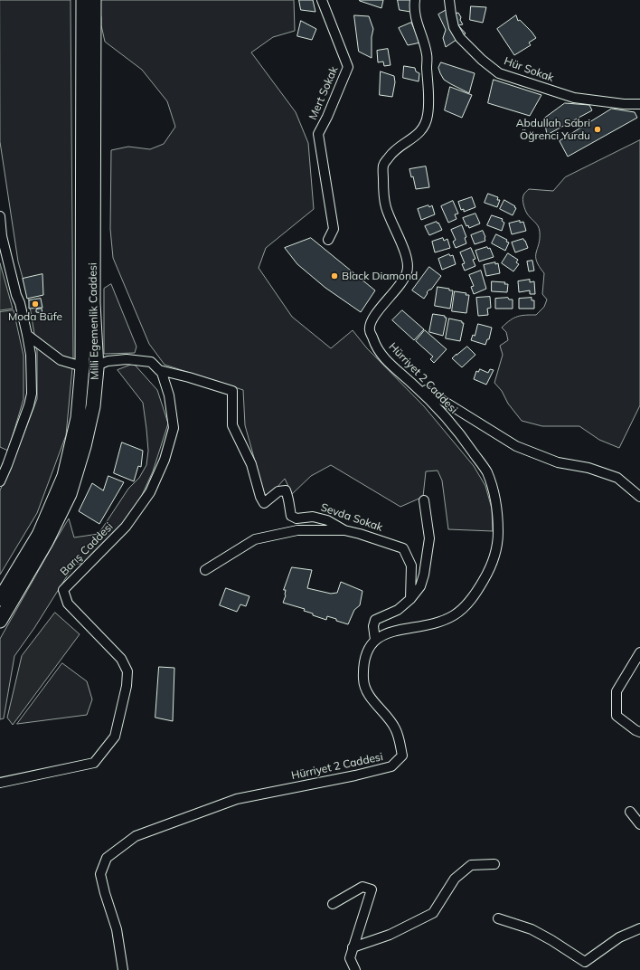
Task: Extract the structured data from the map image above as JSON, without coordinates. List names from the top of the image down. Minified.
{"streets":{"highway":["Milli Egemenlik Caddesi"],"street":["Hür Sokak","Mert Sokak","Hürriyet 2 Caddesi","Sevda Sokak","Barış Caddesi"]},"crossings":[["Sevda Sokak","Barış Caddesi"]],"places":["Abdullah Sabri Öğrenci Yurdu","Black Diamond","Moda Büfe"]}
